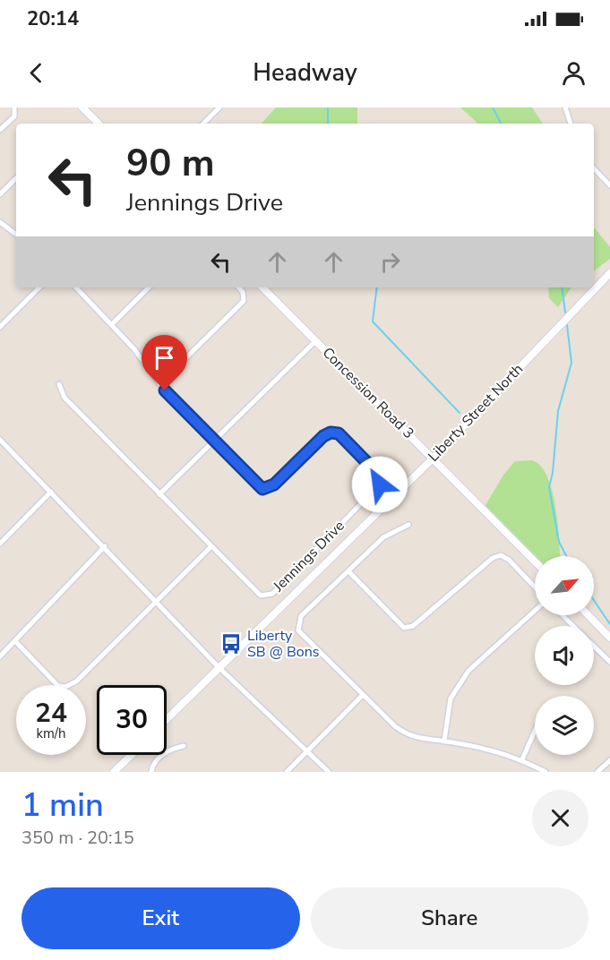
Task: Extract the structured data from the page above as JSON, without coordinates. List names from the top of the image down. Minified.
{"streets":{"main road":["Concession Road 3","Liberty Street North"],"street":["Jennings Drive"]},"crossings":[["Concession Road 3","Liberty Street North"]],"places":{"bus stop":["Liberty SB @ Bons"]},"north":"top right","page":{"status":"20:14","header":"Headway","turn":["90 m","Jennings Drive"],"speed":"24 km/h","limit":"30","heading":["1 min","350 m · 20:15"],"buttons":["Exit","Share"]}}
